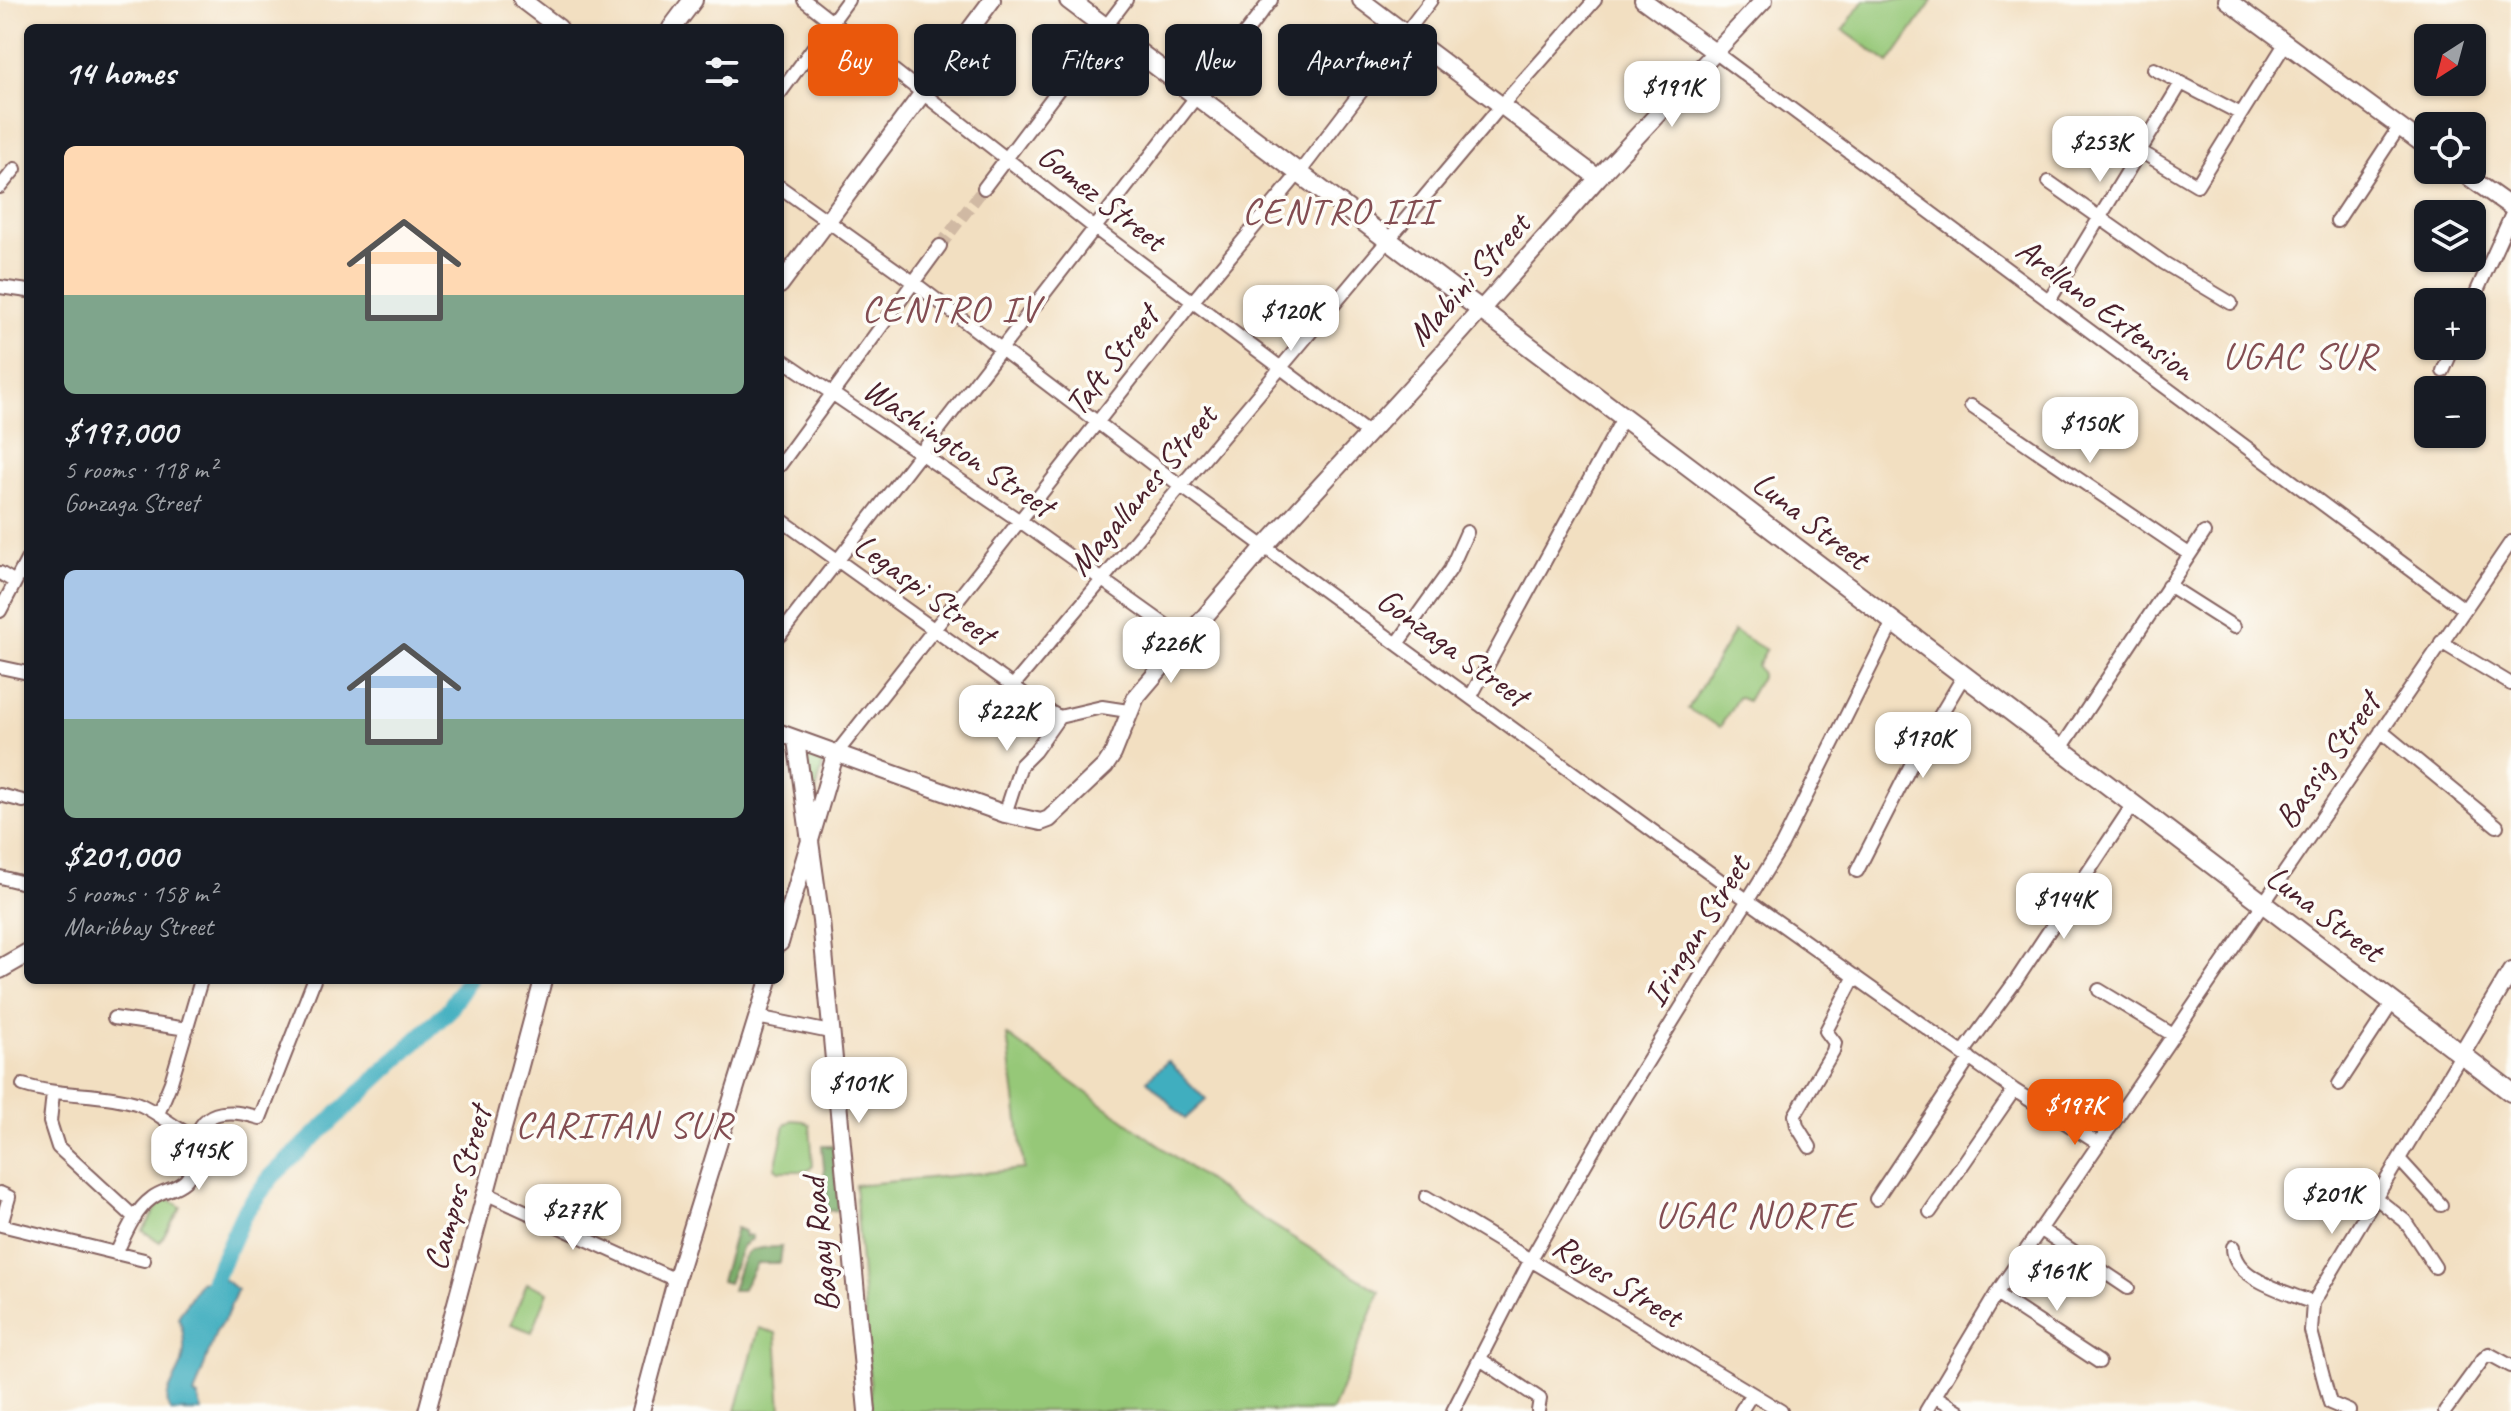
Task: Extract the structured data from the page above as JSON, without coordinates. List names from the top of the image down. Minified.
{"streets":{"main road":["Mabini Street","Luna Street","Campos Street","Bagay Road"],"street":["Gomez Street","Arellano Extension","Taft Street","Washington Street","Magallanes Street","Legaspi Street","Gonzaga Street","Bassig Street","Iringan Street","Reyes Street"]},"crossings":[["Gomez Street","Mabini Street"],["Gomez Street","Taft Street"],["Gomez Street","Magallanes Street"],["Mabini Street","Arellano Extension"],["Mabini Street","Taft Street"],["Mabini Street","Washington Street"],["Mabini Street","Luna Street"],["Mabini Street","Gonzaga Street"],["Mabini Street","Bagay Road"],["Arellano Extension","Bassig Street"],["Taft Street","Washington Street"],["Taft Street","Luna Street"],["Taft Street","Legaspi Street"],["Taft Street","Gonzaga Street"],["Washington Street","Magallanes Street"],["Magallanes Street","Luna Street"],["Magallanes Street","Legaspi Street"],["Magallanes Street","Gonzaga Street"],["Luna Street","Bassig Street"],["Luna Street","Iringan Street"],["Gonzaga Street","Bassig Street"],["Gonzaga Street","Iringan Street"],["Iringan Street","Reyes Street"]],"districts":["CENTRO III","CENTRO IV","UGAC SUR","CARITAN SUR","UGAC NORTE"],"north":"bottom left","page":{"map_buttons":["+","−"],"chip":["Buy","Rent","Filters","New","Apartment"],"heading":"14 homes","price":["$191K","$253K","$120K","$150K","$226K","$222K","$170K","$144K","$101K","$197K","$145K","$201K","$277K","$161K"],"list":[{"name":"$197,000","note":"5 rooms · 118 m² · Gonzaga Street"},{"name":"$201,000","note":"5 rooms · 158 m² · Maribbay Street"}]}}
